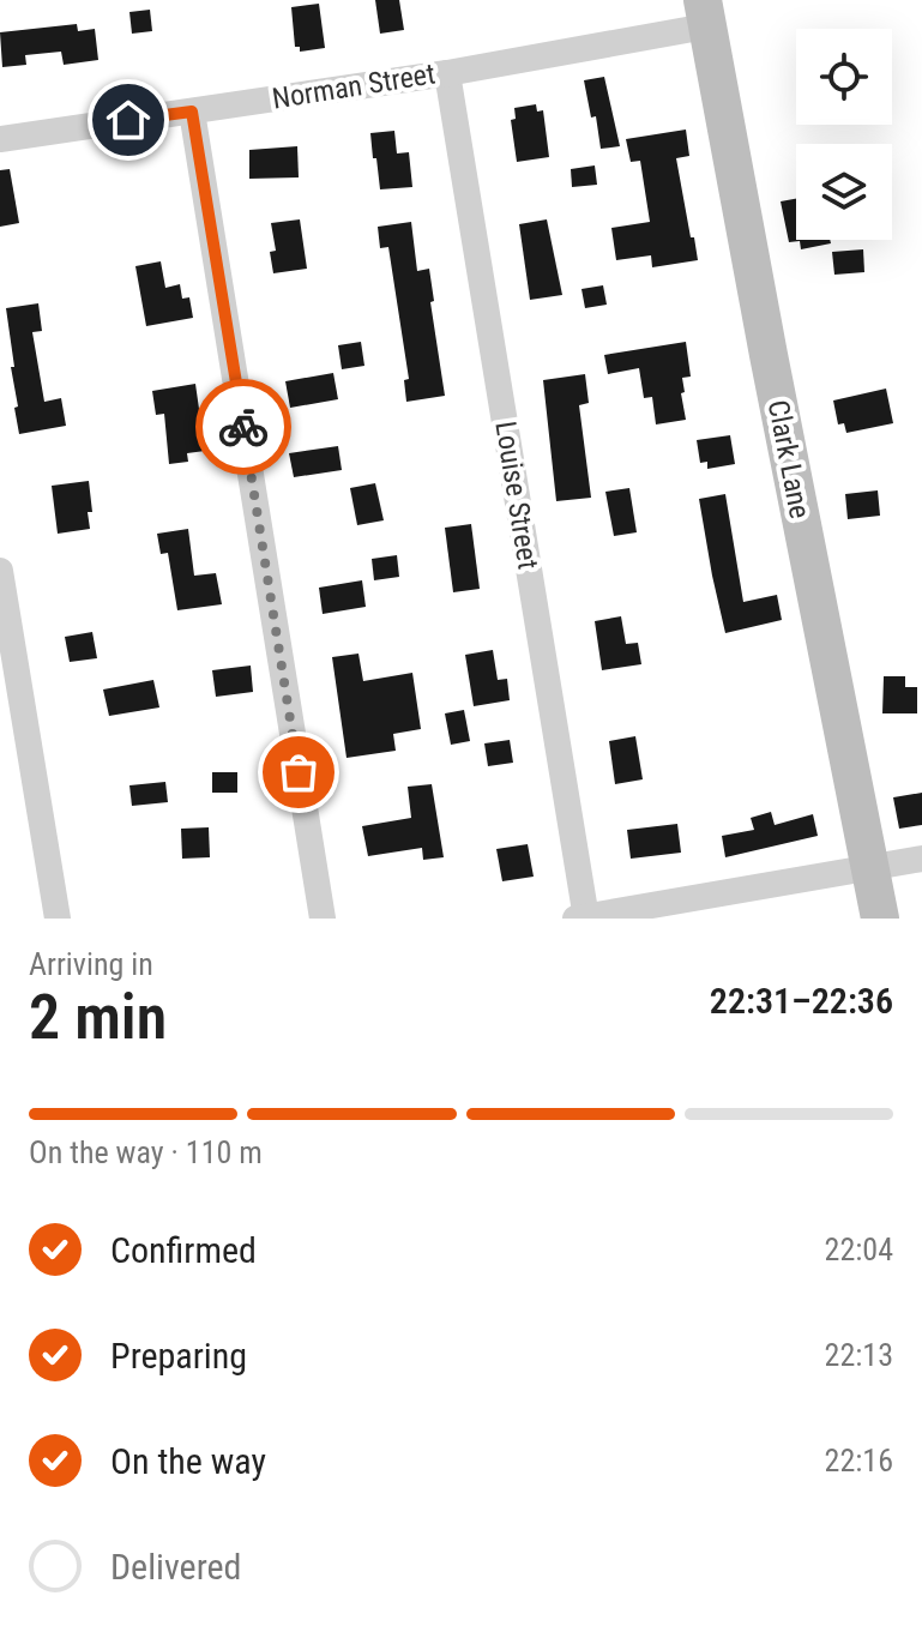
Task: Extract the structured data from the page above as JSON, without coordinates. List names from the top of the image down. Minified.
{"streets":{"main road":["Clark Lane"],"street":["Norman Street","Louise Street"]},"crossings":[["Norman Street","Clark Lane"],["Norman Street","Louise Street"]],"page":{"heading":["2 min","Arriving in","22:31–22:36"],"bar":"On the way · 110 m","list":[["Confirmed","22:04"],["Preparing","22:13"],["On the way","22:16"],"Delivered"]}}
